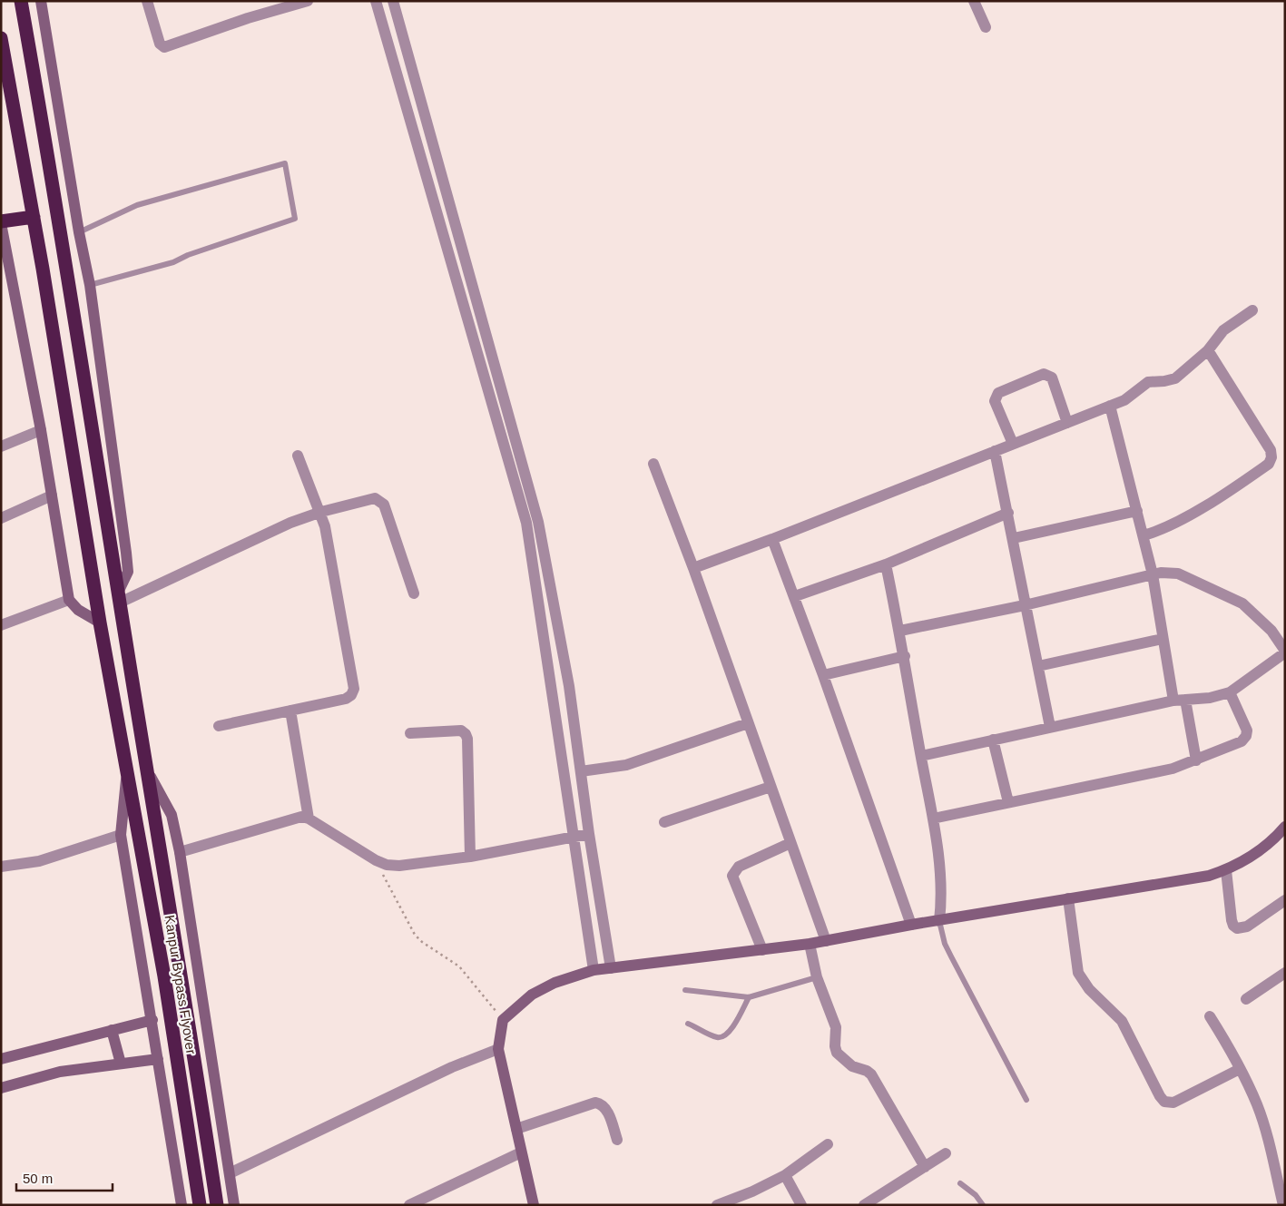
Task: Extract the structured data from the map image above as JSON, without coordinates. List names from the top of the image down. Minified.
{"streets":{"highway":["Kanpur Bypass Flyover"]},"scale_bar":"50 m"}
